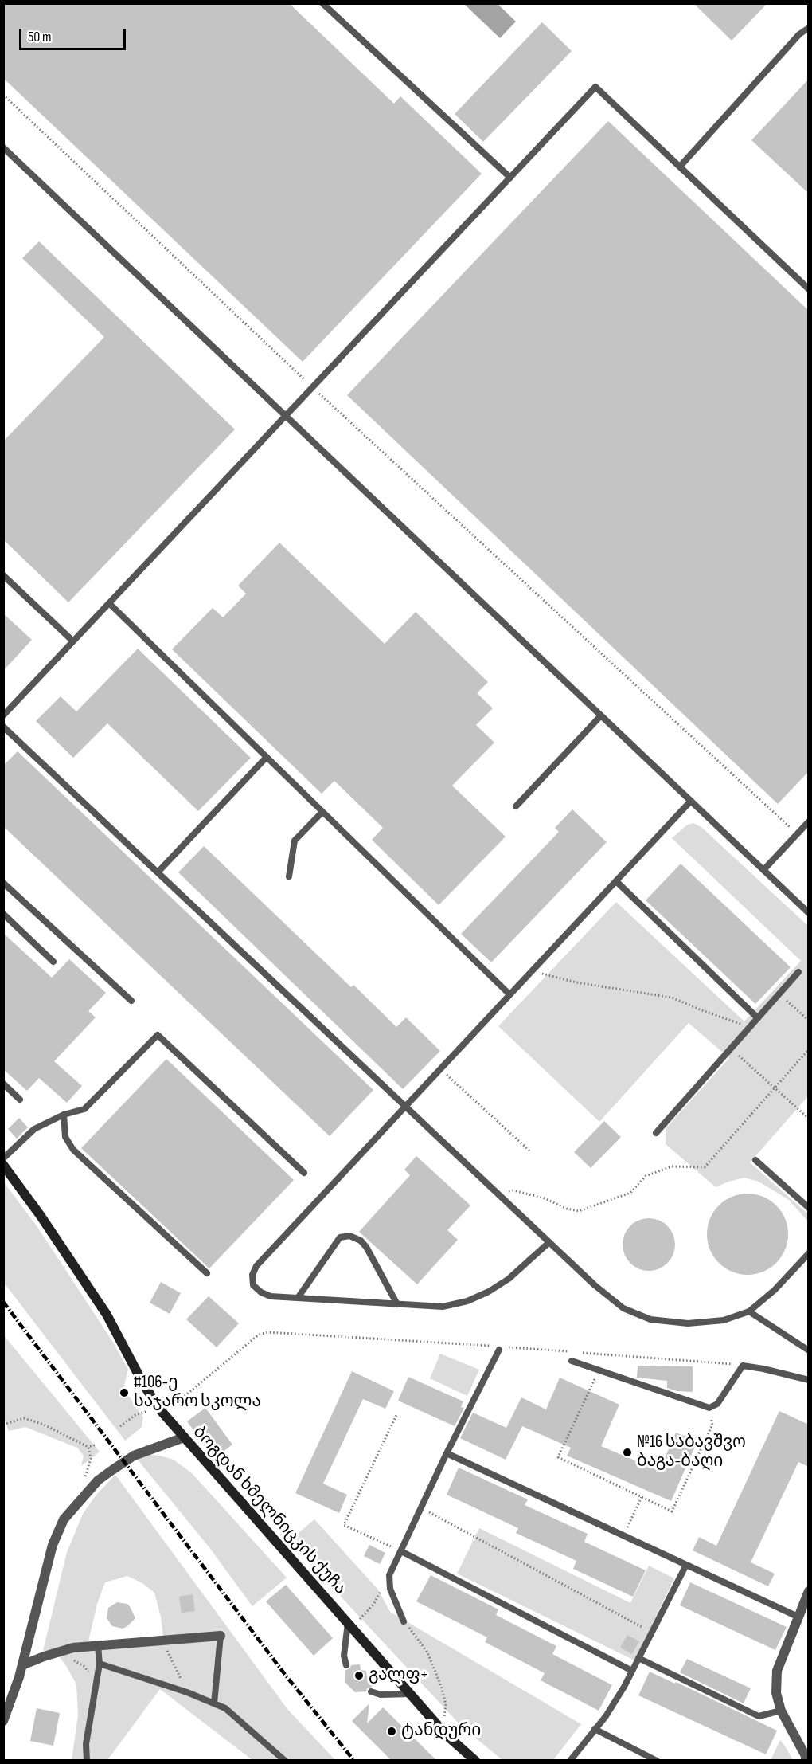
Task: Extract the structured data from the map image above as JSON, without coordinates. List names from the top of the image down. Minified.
{"streets":{"main road":["ბოგდან ხმელნიცკის ქუჩა"]},"places":["#106-ე საჯარო სკოლა","№16 საბავშვო ბაგა-ბაღი","გალფ+","ტანდური"],"scale_bar":"50 m"}
